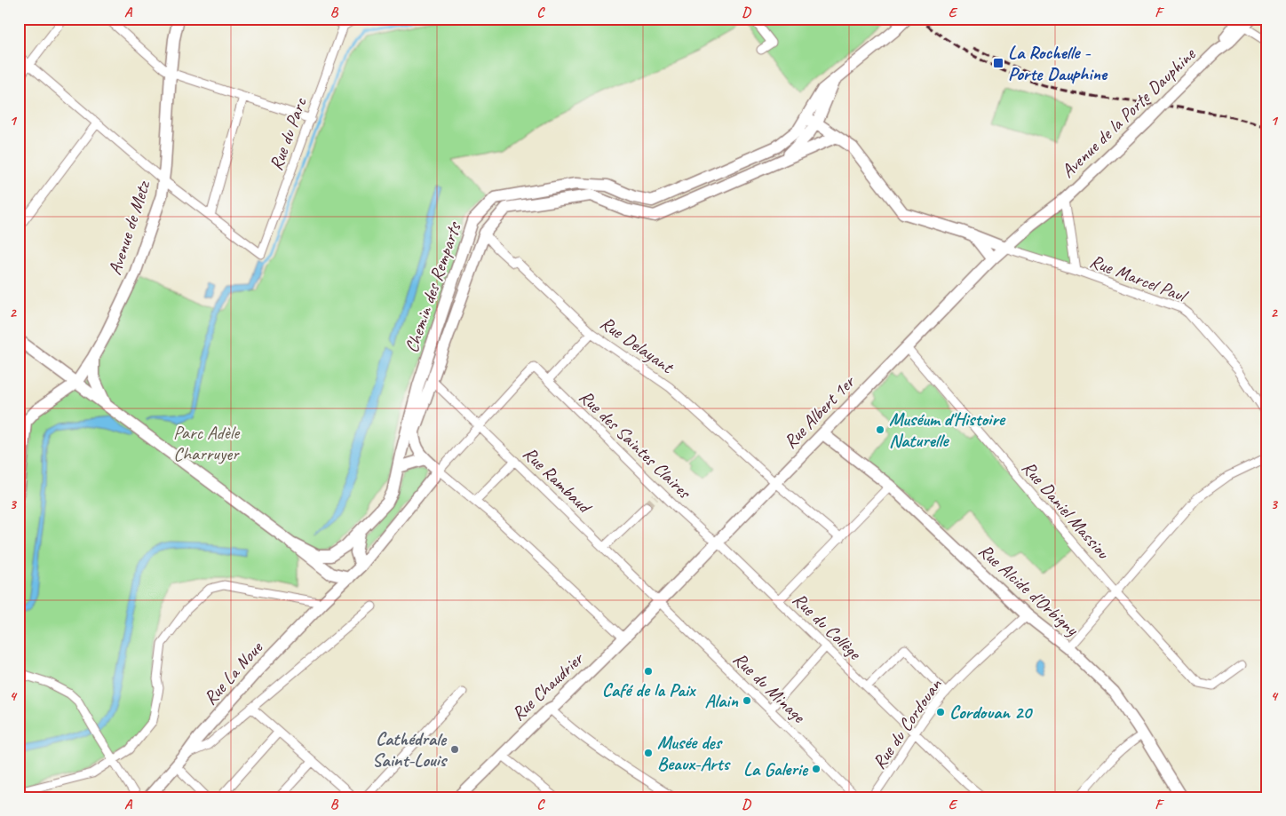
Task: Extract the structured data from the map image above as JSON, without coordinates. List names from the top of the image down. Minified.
{"streets":{"street":["Avenue de la Porte Dauphine","Rue du Parc","Avenue de Metz","Rue Marcel Paul","Chemin des Remparts","Rue Delayant","Rue Albert 1er","Rue des Saintes Claires","Rue Rambaud","Rue Daniel Massiou","Rue Alcide d'Orbigny","Rue du Collège","Rue La Noue","Rue Chaudrier","Rue du Minage","Rue du Cordouan"]},"crossings":[["Avenue de la Porte Dauphine","Rue Marcel Paul"],["Avenue de la Porte Dauphine","Rue Albert 1er"],["Rue Marcel Paul","Rue Albert 1er"],["Chemin des Remparts","Rue Delayant"],["Chemin des Remparts","Rue Rambaud"],["Rue Delayant","Rue Albert 1er"],["Rue Albert 1er","Rue des Saintes Claires"],["Rue Albert 1er","Rue Rambaud"],["Rue Albert 1er","Rue Daniel Massiou"],["Rue Albert 1er","Rue Alcide d'Orbigny"],["Rue Albert 1er","Rue du Collège"],["Rue Albert 1er","Rue Chaudrier"],["Rue Albert 1er","Rue du Minage"],["Rue des Saintes Claires","Rue Rambaud"],["Rue des Saintes Claires","Rue du Collège"],["Rue Rambaud","Rue Chaudrier"],["Rue Rambaud","Rue du Minage"],["Rue Alcide d'Orbigny","Rue du Cordouan"],["Rue du Collège","Rue du Cordouan"],["Rue Chaudrier","Rue du Minage"]],"parks":["Parc Adèle Charruyer"],"places":{"transit":["La Rochelle - Porte Dauphine"],"other":["Muséum d'Histoire Naturelle","Café de la Paix","Alain","Cordouan 20","Cathédrale Saint-Louis","Musée des Beaux-Arts","La Galerie"]},"grid":{"columns":["A","B","C","D","E","F"],"rows":["1","2","3","4"]}}
